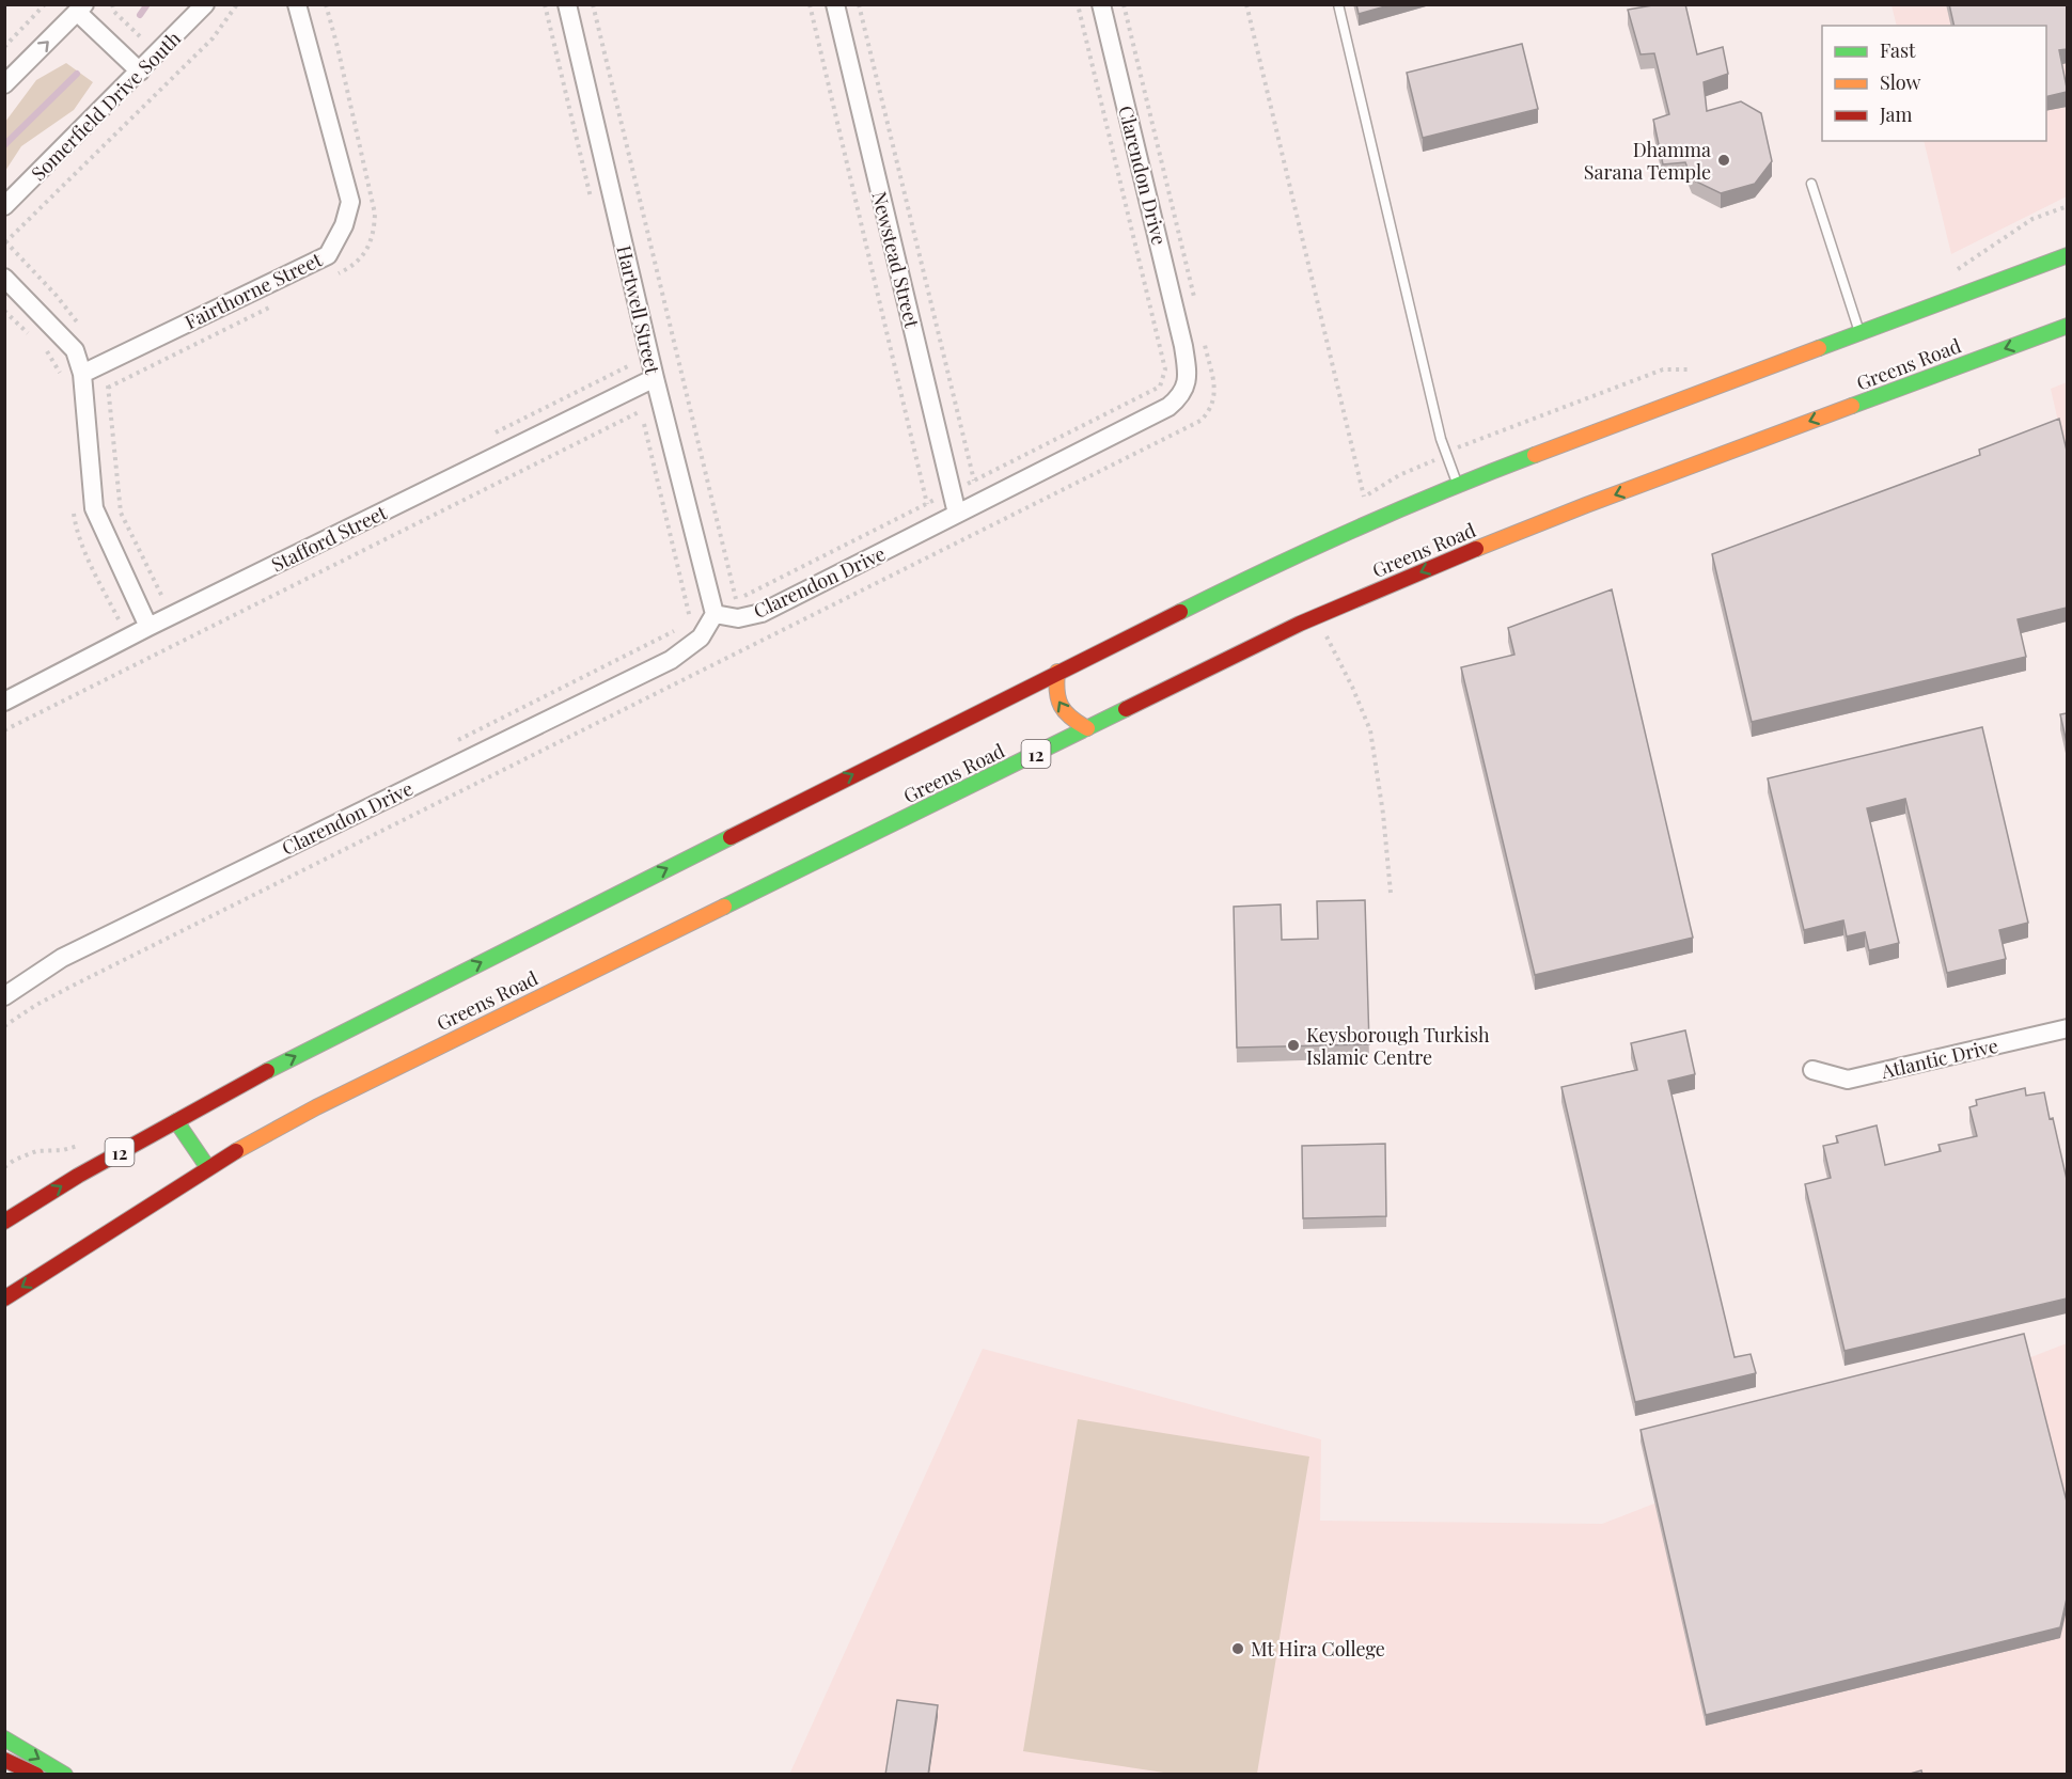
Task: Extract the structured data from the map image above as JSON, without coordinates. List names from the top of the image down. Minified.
{"streets":{"main road":["Greens Road","12"],"street":["Somerfield Drive South","Clarendon Drive","Newstead Street","Fairthorne Street","Hartwell Street","Stafford Street","Atlantic Drive"]},"crossings":[["Clarendon Drive","Newstead Street"],["Clarendon Drive","Hartwell Street"],["Hartwell Street","Stafford Street"]],"places":["Dhamma Sarana Temple","Keysborough Turkish Islamic Centre","Mt Hira College"],"legend":["Fast","Slow","Jam"]}
